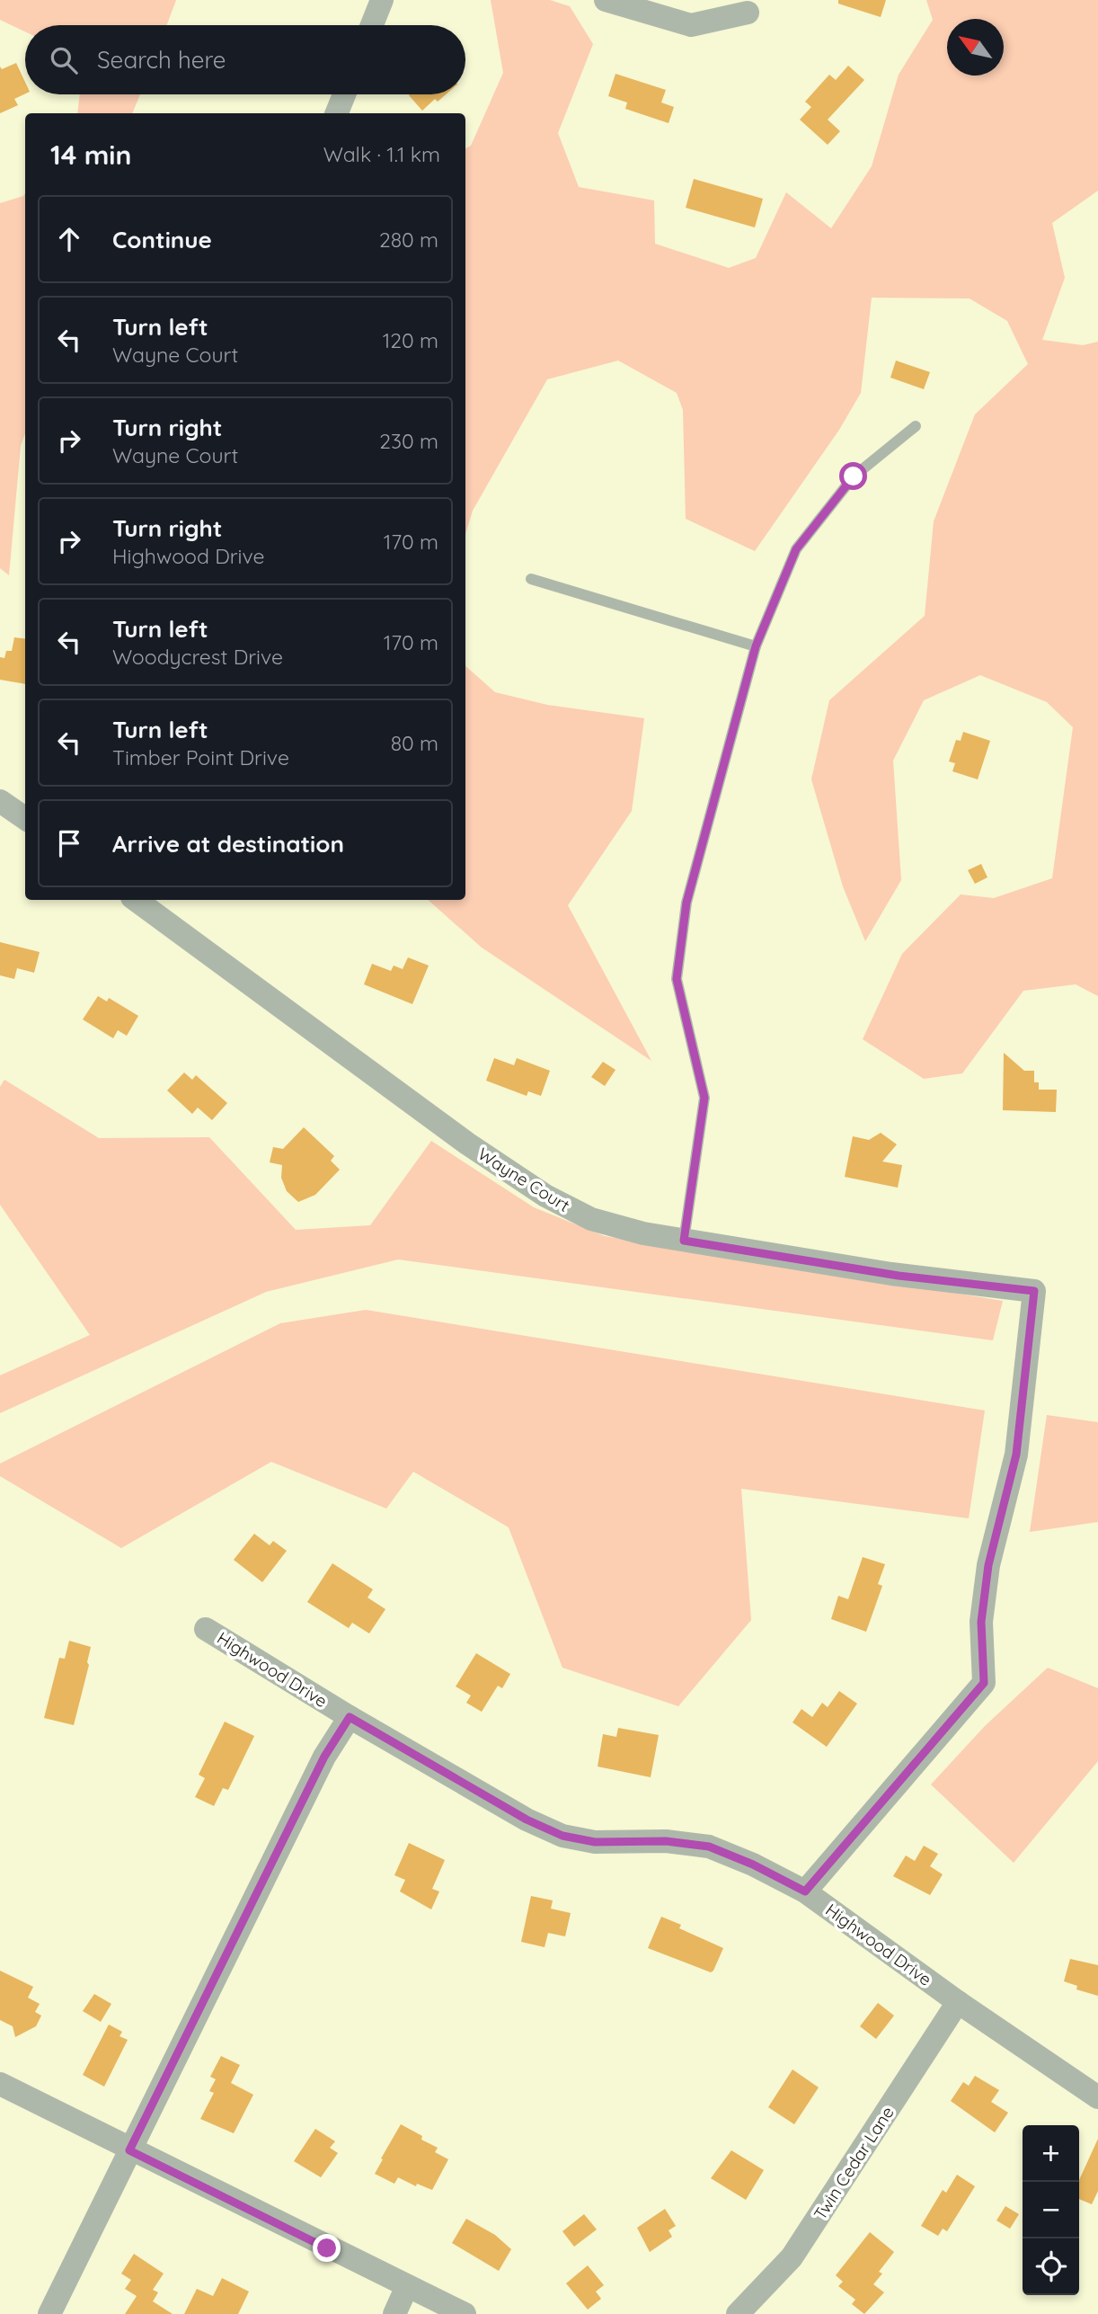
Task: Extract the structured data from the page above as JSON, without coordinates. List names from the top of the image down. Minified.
{"streets":{"street":["Wayne Court","Highwood Drive","Twin Cedar Lane"]},"crossings":[["Wayne Court","Highwood Drive"],["Highwood Drive","Twin Cedar Lane"]],"north":"top left","page":{"search":"Search here","heading":["14 min","Walk · 1.1 km"],"list":[["Continue","280 m"],["Turn left","Wayne Court","120 m"],["Turn right","Wayne Court","230 m"],["Turn right","Highwood Drive","170 m"],["Turn left","Woodycrest Drive","170 m"],["Turn left","Timber Point Drive","80 m"],"Arrive at destination"],"map_buttons":["+","−"]}}
